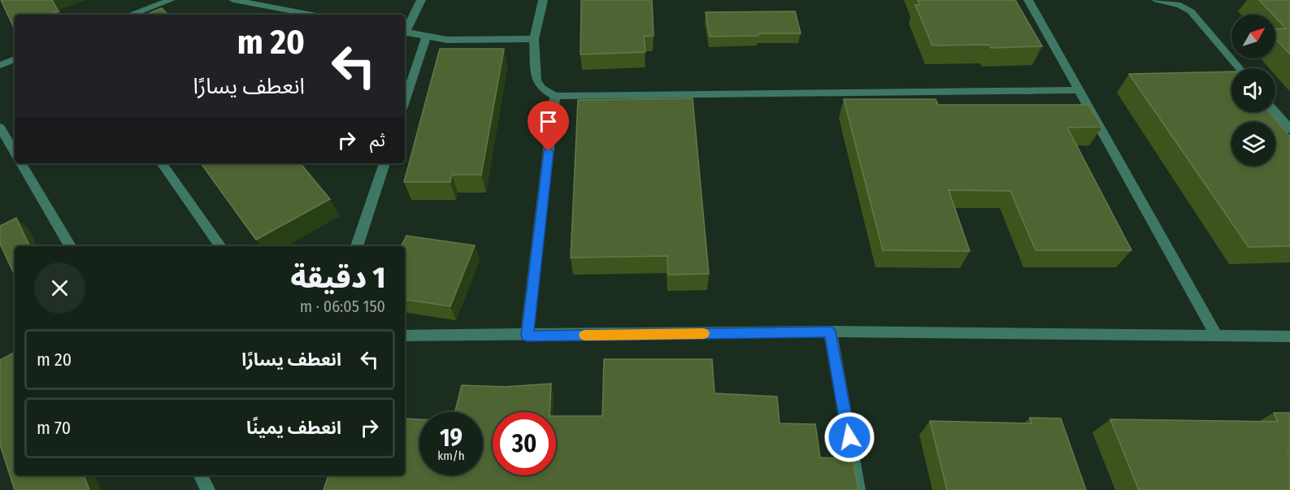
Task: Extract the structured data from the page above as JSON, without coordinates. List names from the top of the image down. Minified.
{"north":"top right","page":{"turn":["20 m","انعطف يسارًا"],"then":"ثم","heading":["1 دقيقة","150 m · 06:05"],"list":[{"name":"انعطف يسارًا","value":"20 m"},{"name":"انعطف يمينًا","value":"70 m"}],"speed":"19 km/h","limit":"30"}}
